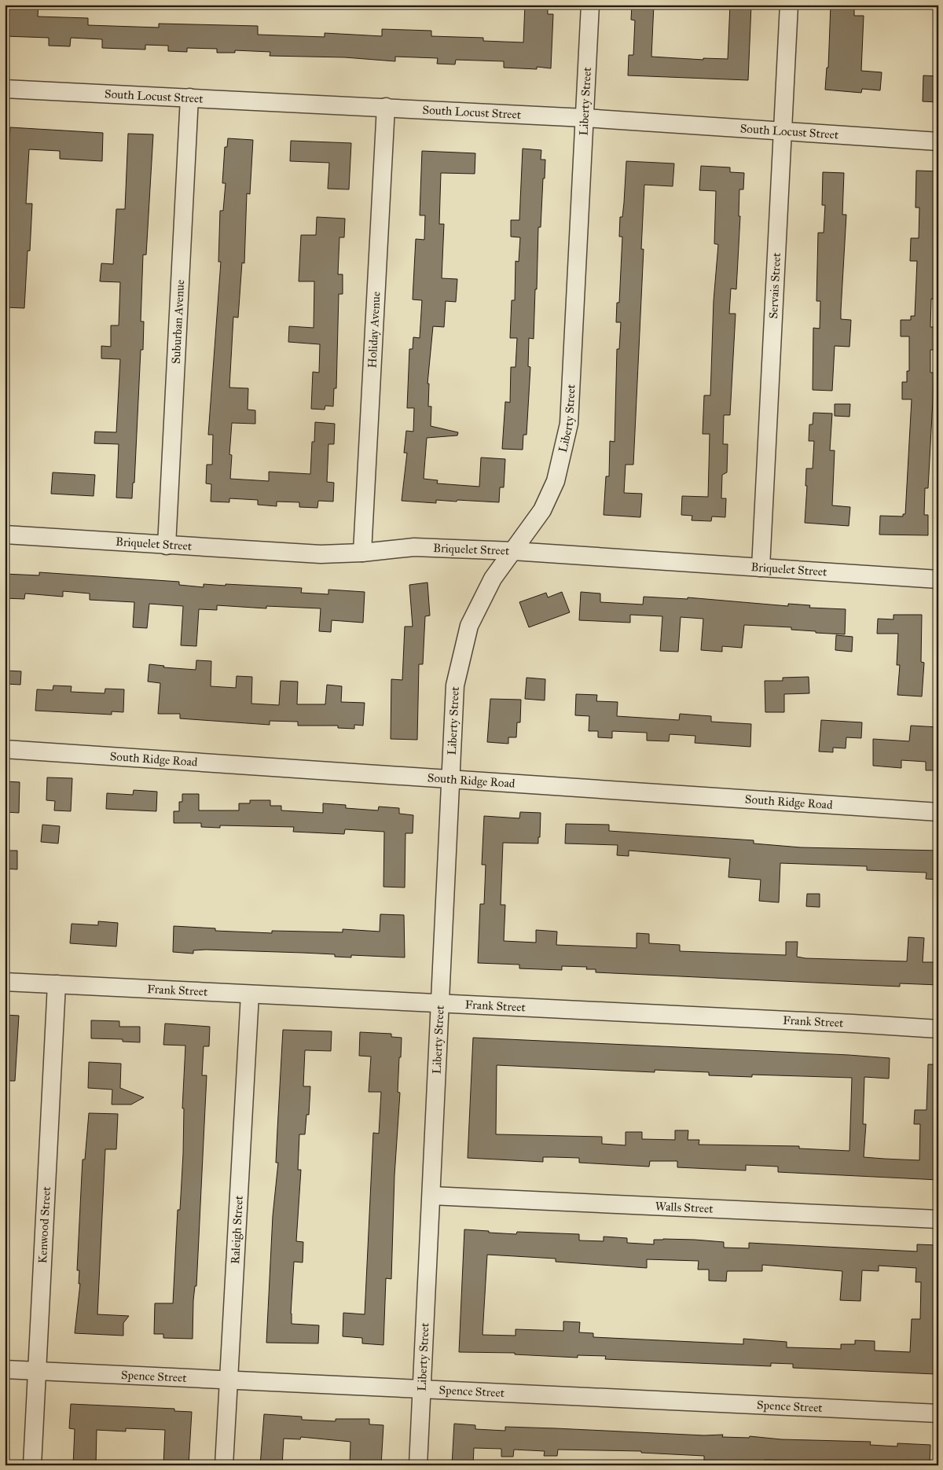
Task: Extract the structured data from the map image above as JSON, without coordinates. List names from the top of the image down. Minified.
{"streets":{"street":["South Locust Street","Liberty Street","Servais Street","Suburban Avenue","Holiday Avenue","Briquelet Street","South Ridge Road","Frank Street","Walls Street","Kenwood Street","Raleigh Street","Spence Street"]},"crossings":[["South Locust Street","Liberty Street"],["South Locust Street","Servais Street"],["South Locust Street","Suburban Avenue"],["South Locust Street","Holiday Avenue"],["Liberty Street","Briquelet Street"],["Liberty Street","South Ridge Road"],["Liberty Street","Frank Street"],["Liberty Street","Walls Street"],["Liberty Street","Spence Street"],["Servais Street","Briquelet Street"],["Suburban Avenue","Briquelet Street"],["Holiday Avenue","Briquelet Street"],["Frank Street","Kenwood Street"],["Frank Street","Raleigh Street"],["Kenwood Street","Spence Street"],["Raleigh Street","Spence Street"]]}
